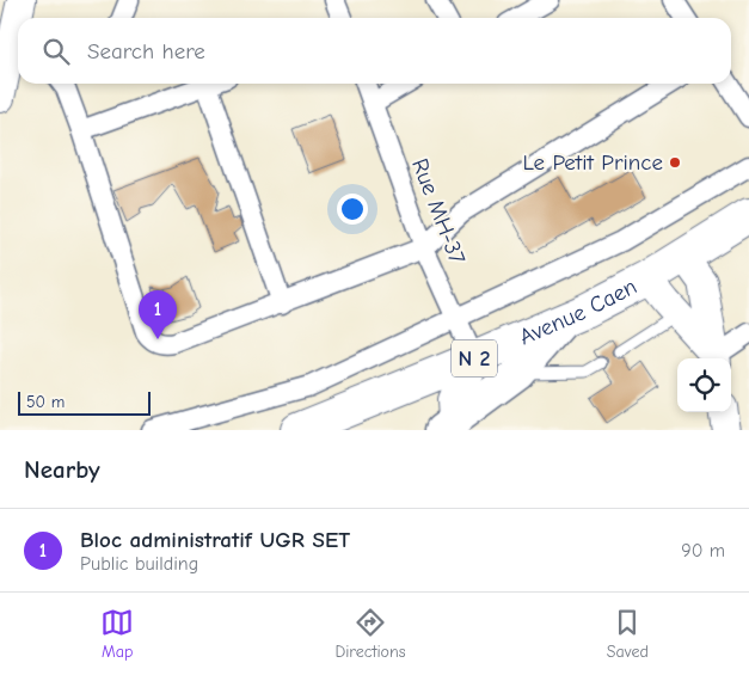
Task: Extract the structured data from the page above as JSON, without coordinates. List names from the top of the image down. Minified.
{"streets":{"highway":["Avenue Caen","N 2"],"street":["Rue MH-37"]},"crossings":[["Rue MH-37","Avenue Caen"]],"places":["Le Petit Prince"],"scale_bar":"50 m","page":{"search":"Search here","pins":"1","scale":"50 m","heading":"Nearby","list":[{"mark":"1","name":"Bloc administratif UGR SET","note":"Public building","value":"90 m"}],"nav":["Map","Directions","Saved"]}}
